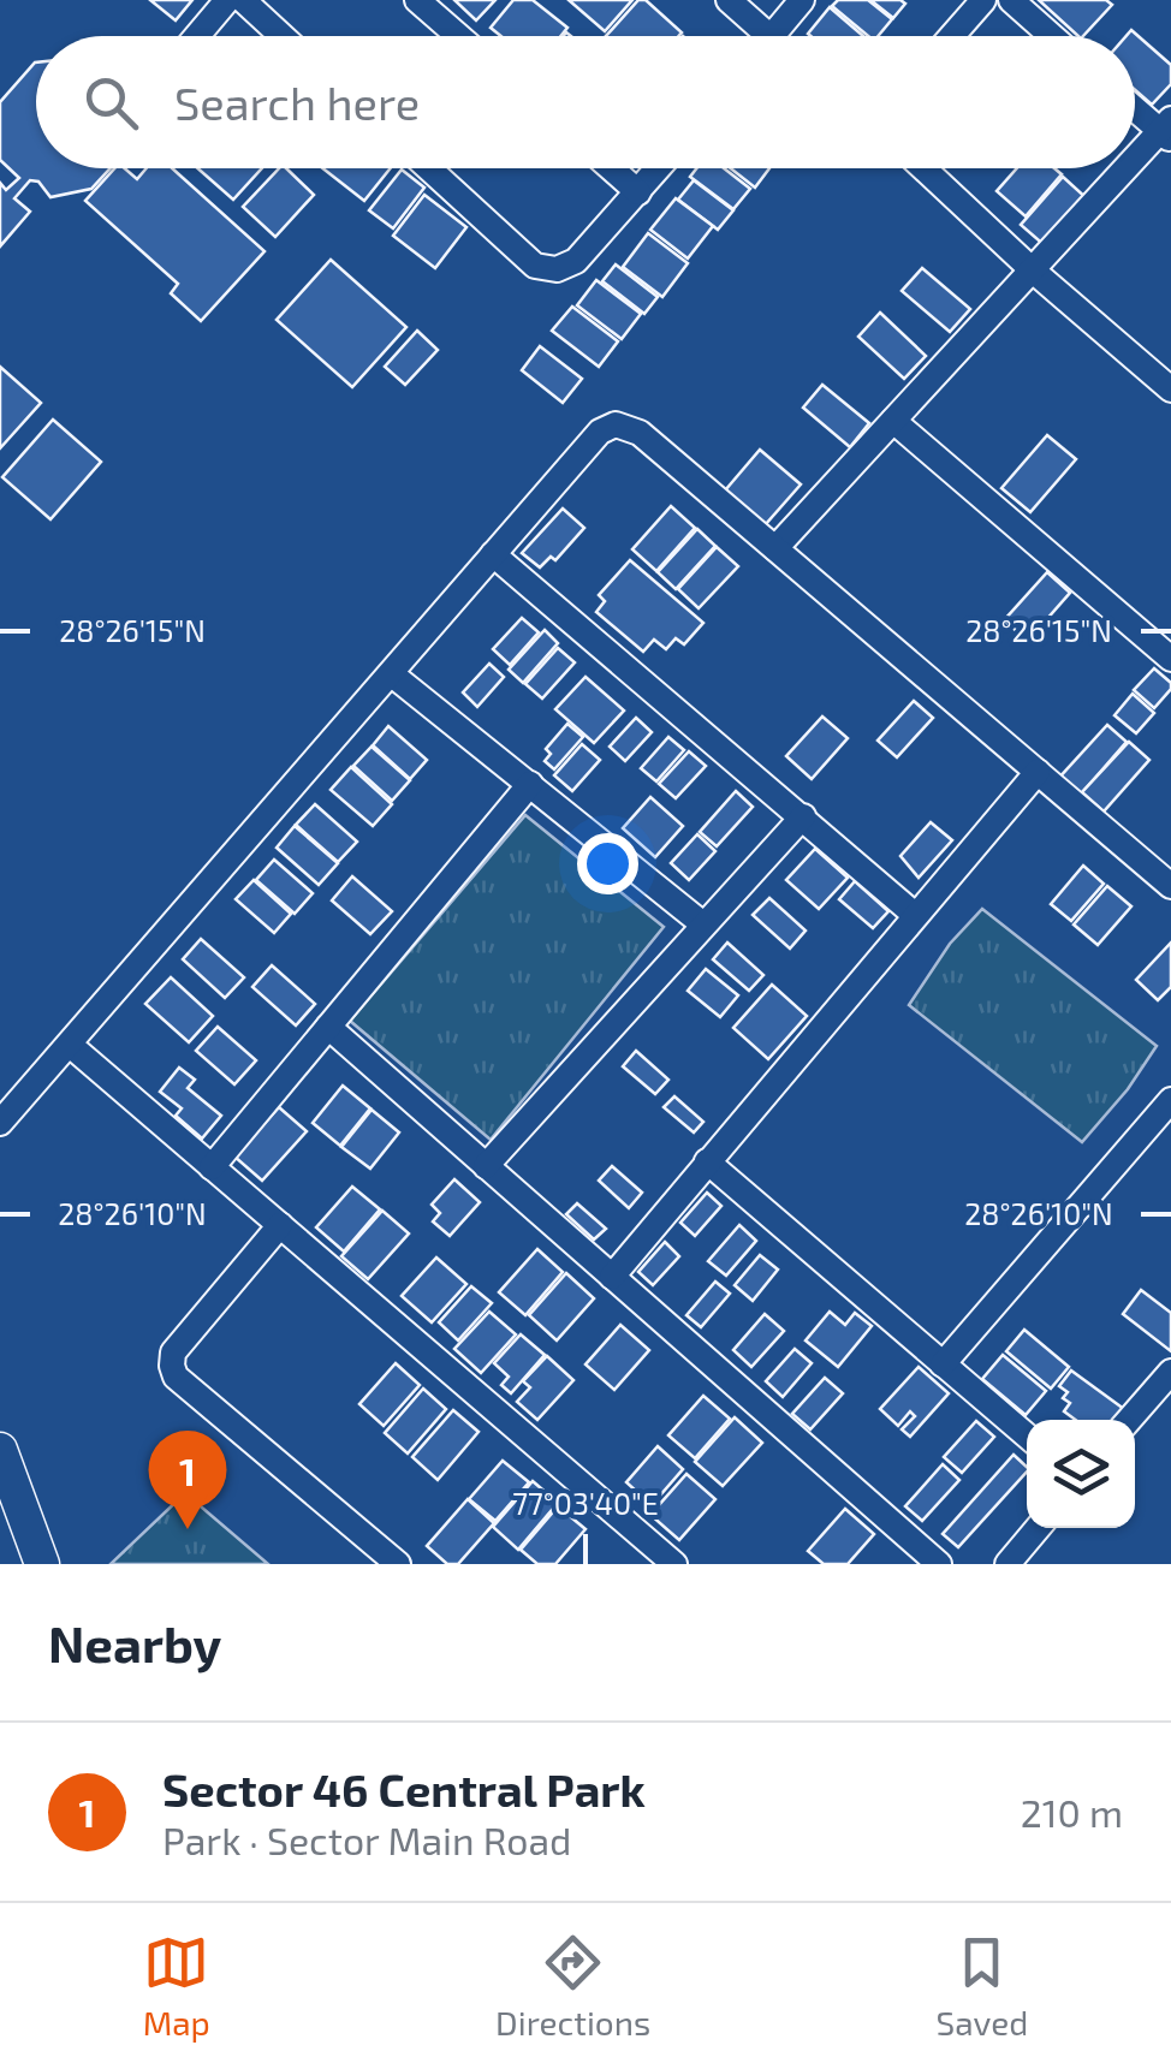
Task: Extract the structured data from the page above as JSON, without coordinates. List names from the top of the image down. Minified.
{"page":{"search":"Search here","pins":"1","heading":"Nearby","list":[{"mark":"1","name":"Sector 46 Central Park","note":"Park · Sector Main Road","value":"210 m"}],"nav":["Map","Directions","Saved"]},"coordinates":["28°26'15\"N","28°26'10\"N","77°03'40\"E"]}
